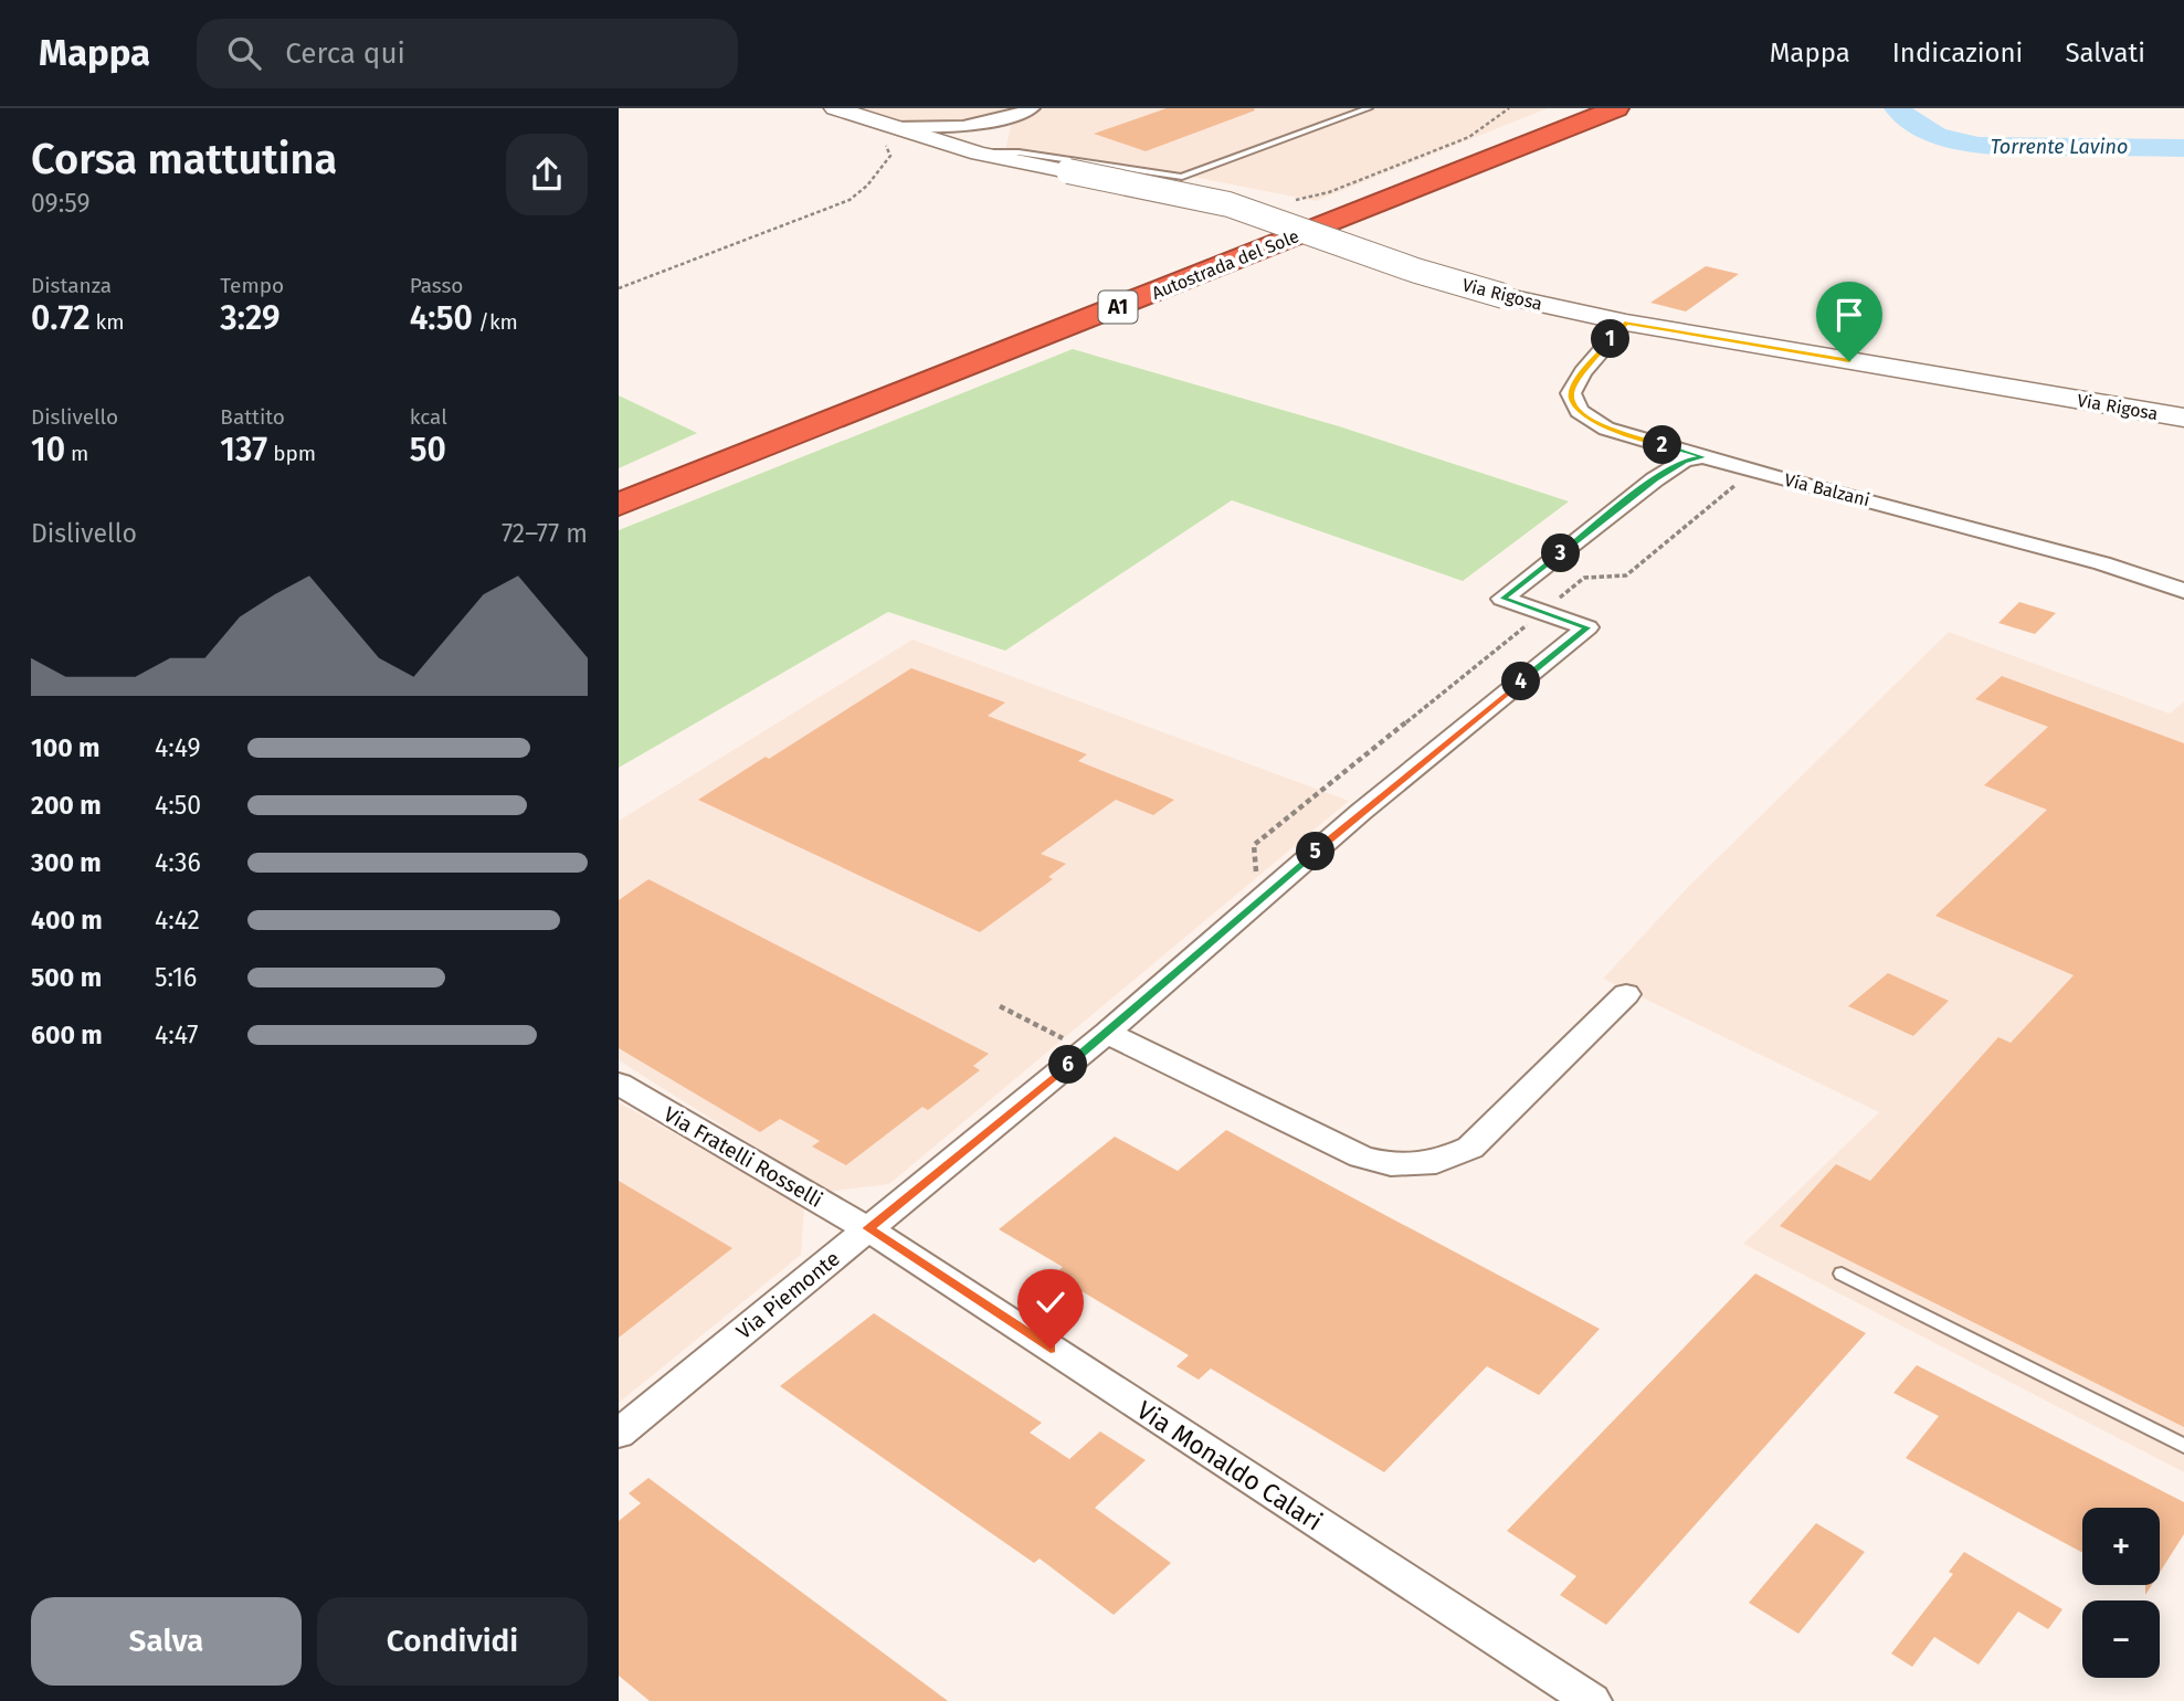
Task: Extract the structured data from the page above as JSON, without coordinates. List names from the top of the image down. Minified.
{"streets":{"highway":["Autostrada del Sole","A1"],"main road":["Via Rigosa"],"street":["Via Balzani","Via Fratelli Rosselli","Via Piemonte","Via Monaldo Calari"]},"crossings":[["Via Rigosa","Via Balzani"],["Via Balzani","Via Piemonte"],["Via Fratelli Rosselli","Via Piemonte"],["Via Fratelli Rosselli","Via Monaldo Calari"],["Via Piemonte","Via Monaldo Calari"]],"water":["Torrente Lavino"],"page":{"header":"Mappa","search":"Cerca qui","nav":["Mappa","Indicazioni","Salvati"],"heading":["Corsa mattutina","09:59"],"stats":[["Distanza","0.72 km"],["Tempo","3:29"],["Passo","4:50 /km"],["Dislivello","10 m"],["Battito","137 bpm"],["kcal","50"]],"pins":["1","2","3","4","5","6"],"chart":["Dislivello","72–77 m"],"list":[{"name":"100 m","note":"4:49"},{"name":"200 m","note":"4:50"},{"name":"300 m","note":"4:36"},{"name":"400 m","note":"4:42"},{"name":"500 m","note":"5:16"},{"name":"600 m","note":"4:47"}],"map_buttons":["+","−"],"buttons":["Salva","Condividi"]}}
